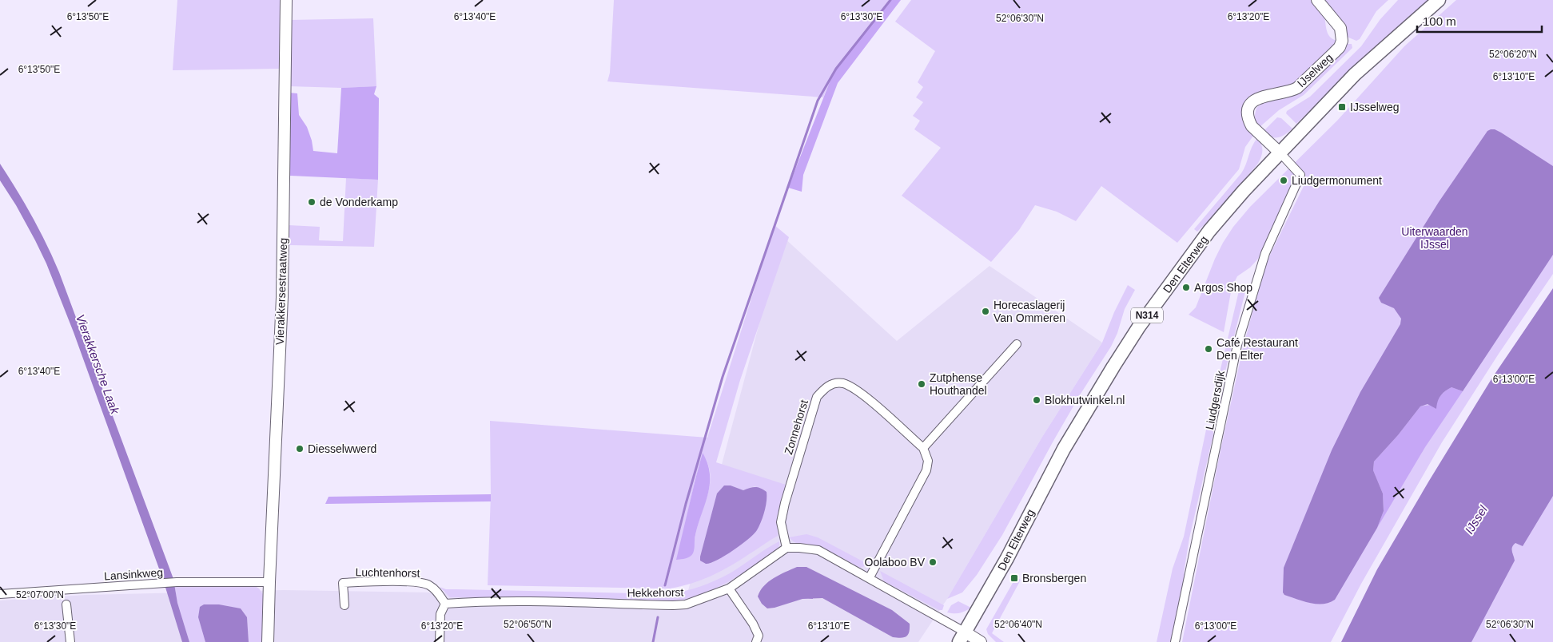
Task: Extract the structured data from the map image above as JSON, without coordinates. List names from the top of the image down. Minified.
{"streets":{"main road":["Den Elterweg","N314"],"street":["IJselweg","Vierakkersestraatweg","Liudgersdijk","Zonnehorst","Luchtenhorst","Lansinkweg","Hekkehorst"]},"crossings":[["IJselweg","Den Elterweg"],["IJselweg","Liudgersdijk"],["Den Elterweg","Liudgersdijk"],["Vierakkersestraatweg","Lansinkweg"],["Zonnehorst","Hekkehorst"],["Luchtenhorst","Hekkehorst"]],"water":["Vierakkersche Laak","IJssel"],"parks":["Uiterwaarden IJssel"],"places":{"transit":["IJsselweg","Bronsbergen"],"other":["Liudgermonument","de Vonderkamp","Argos Shop","Horecaslagerij Van Ommeren","Café Restaurant Den Elter","Zutphense Houthandel","Blokhutwinkel.nl","Diesselwwerd","Oolaboo BV"]},"scale_bar":"100 m","coordinates":["6°13'50\"E","6°13'40\"E","6°13'30\"E","6°13'20\"E","52°06'30\"N","52°06'20\"N","6°13'10\"E","6°13'00\"E","52°07'00\"N","52°06'50\"N","52°06'40\"N"]}
